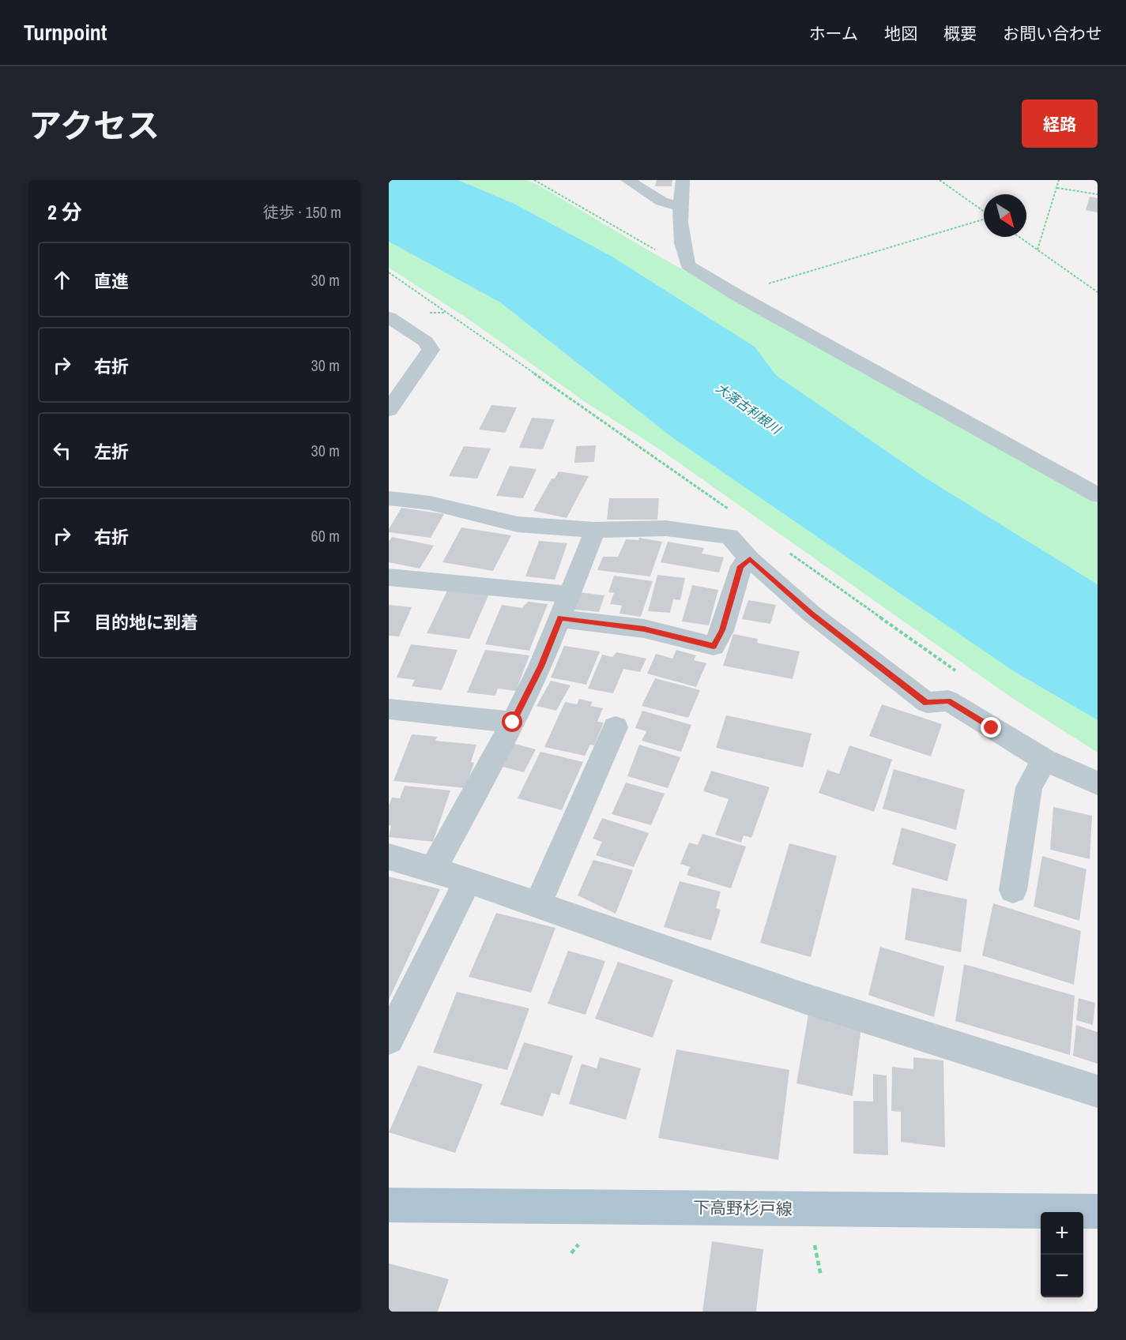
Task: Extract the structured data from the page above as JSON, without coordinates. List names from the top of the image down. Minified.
{"streets":{"main road":["下高野杉戸線"]},"water":["大落古利根川"],"north":"bottom right","page":{"header":"Turnpoint","nav":["ホーム","地図","概要","お問い合わせ"],"title":"アクセス","buttons":"経路","heading":["2 分","徒歩 · 150 m"],"list":[["直進","30 m"],["右折","30 m"],["左折","30 m"],["右折","60 m"],"目的地に到着"],"map_buttons":["+","−"]}}
